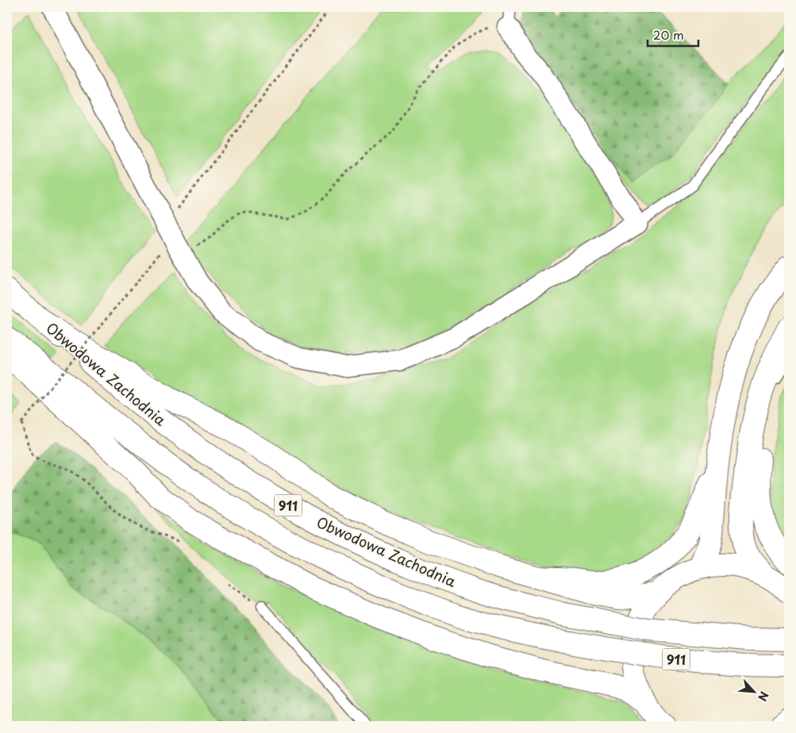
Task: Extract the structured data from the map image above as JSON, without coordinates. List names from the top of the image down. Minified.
{"streets":{"main road":["Obwodowa Zachodnia","911"]},"scale_bar":"20 m","north":"bottom right"}
